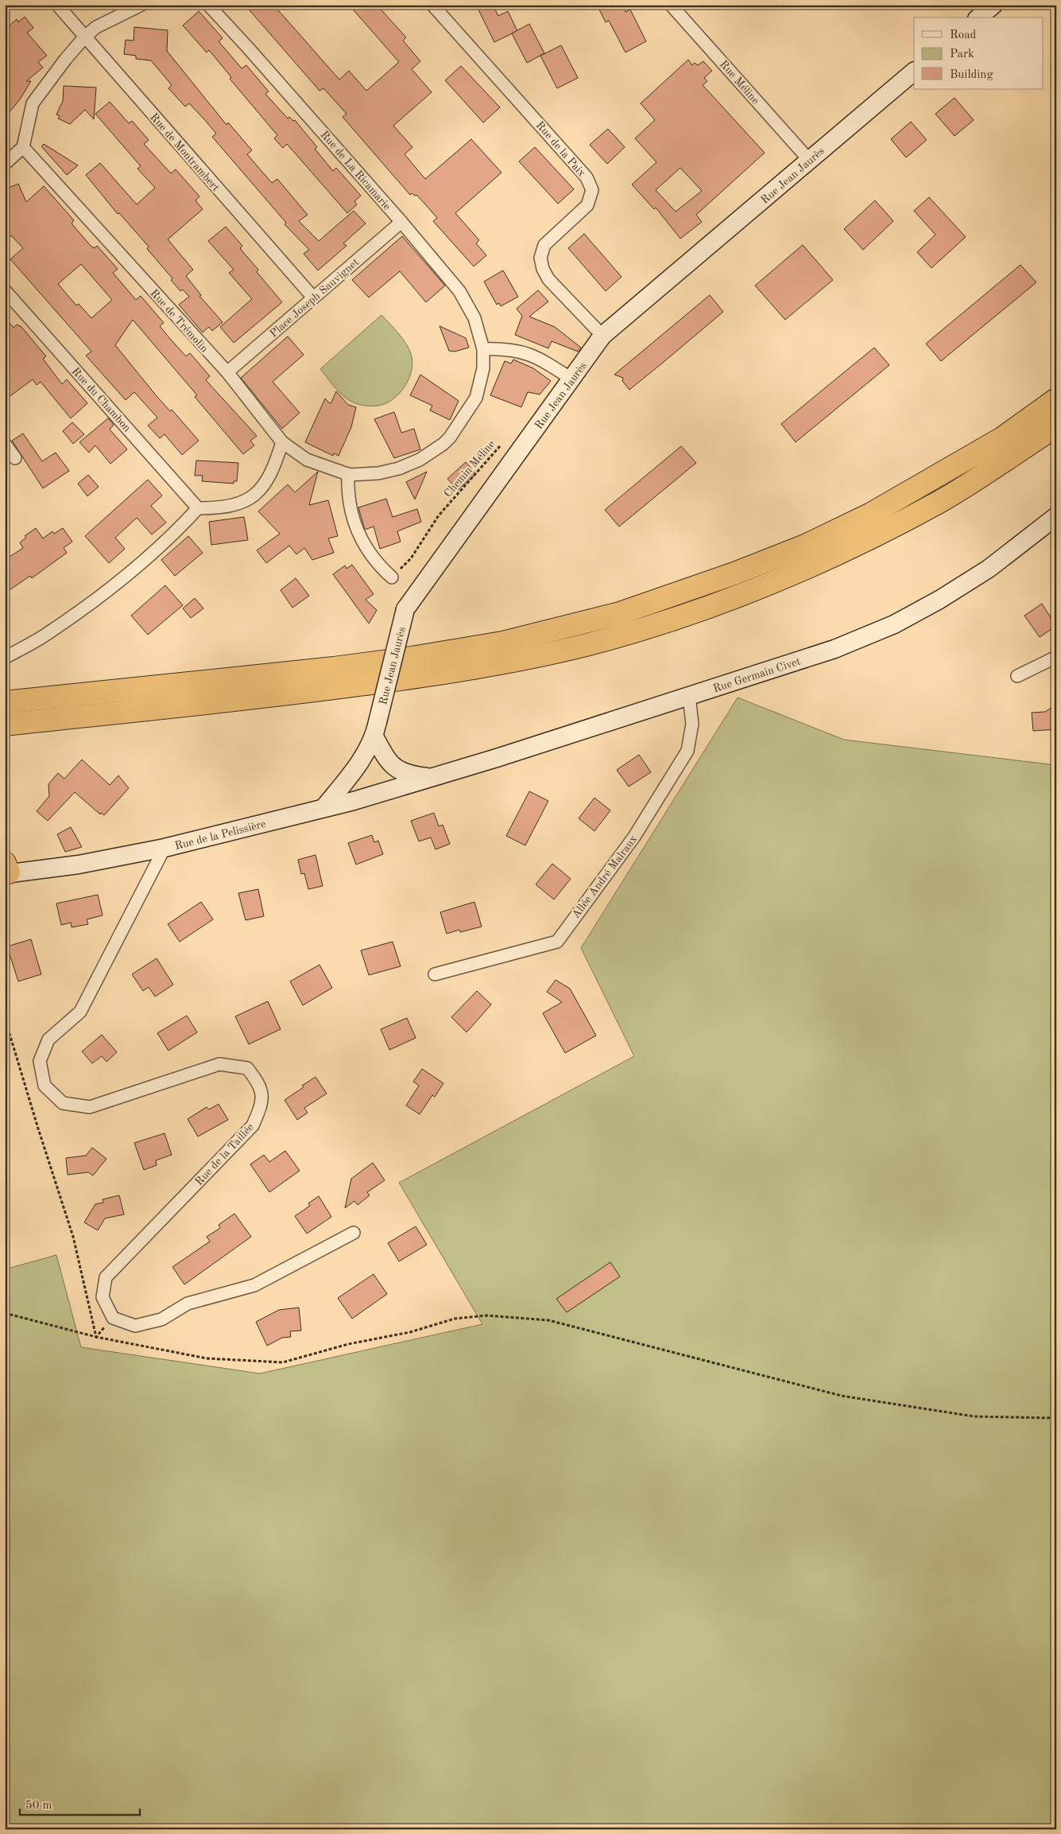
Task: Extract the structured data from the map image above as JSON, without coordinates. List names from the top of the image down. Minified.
{"streets":{"street":["Rue Méline","Rue de la Paix","Rue de Montrambert","Rue de La Ricamarie","Rue Jean Jaurès","Place Joseph Sauvignet","Rue de Trémolin","Rue du Chambon","Rue Germain Civet","Rue de la Pelissière","Allée André Malraux","Rue de la Taillée"],"path":["Chemin Méline"]},"crossings":[["Rue Méline","Rue Jean Jaurès"],["Rue de la Paix","Rue Jean Jaurès"],["Rue de Montrambert","Place Joseph Sauvignet"],["Rue de La Ricamarie","Place Joseph Sauvignet"],["Rue de La Ricamarie","Rue de Trémolin"],["Rue Jean Jaurès","Rue de la Pelissière"],["Place Joseph Sauvignet","Rue de Trémolin"],["Rue Germain Civet","Rue de la Pelissière"],["Rue Germain Civet","Allée André Malraux"],["Rue de la Pelissière","Rue de la Taillée"]],"legend":["Road","Park","Building"],"scale_bar":"50 m"}
